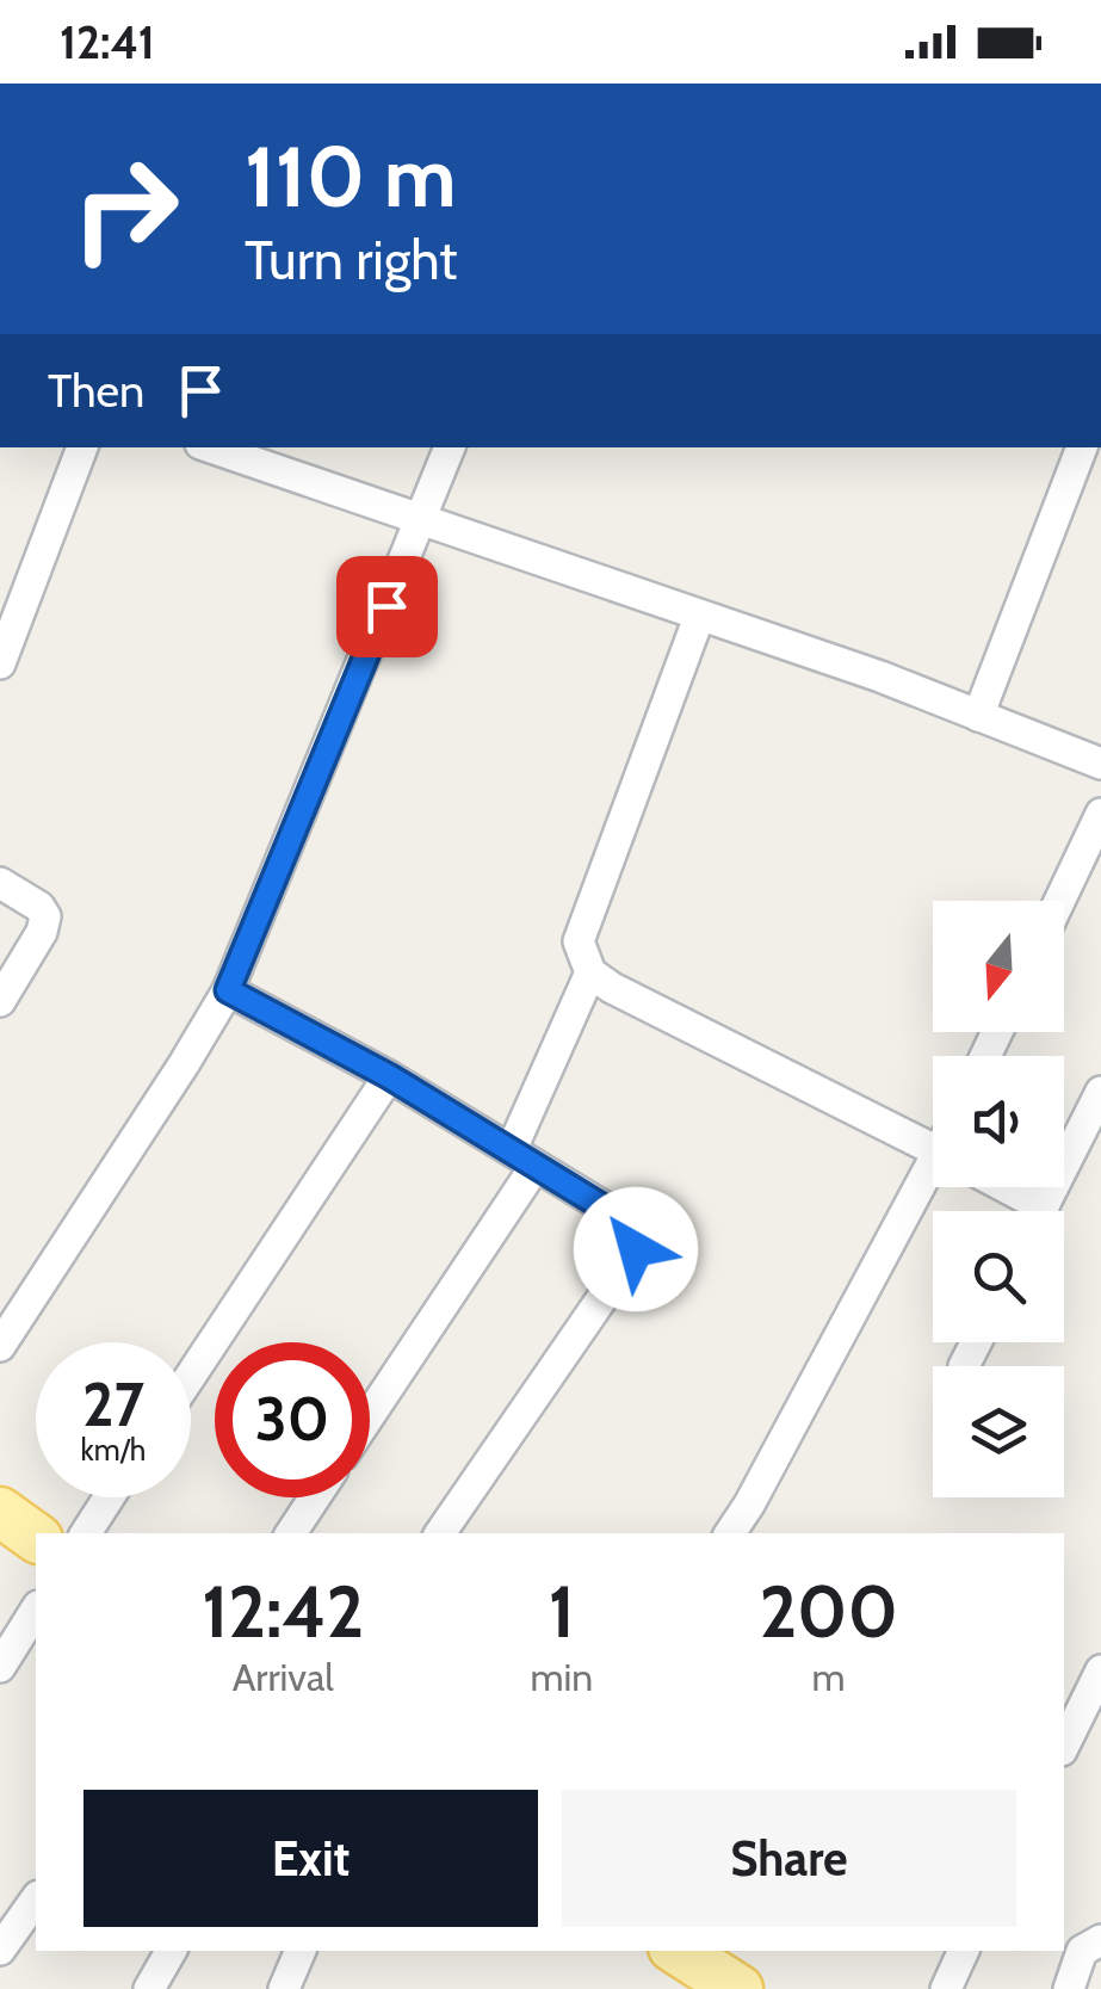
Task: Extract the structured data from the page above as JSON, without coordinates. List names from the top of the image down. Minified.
{"north":"bottom","page":{"status":"12:41","turn":["110 m","Turn right"],"then":"Then","speed":"27 km/h","limit":"30","eta":["12:42","Arrival","1","min","200","m"],"buttons":["Exit","Share"]}}
